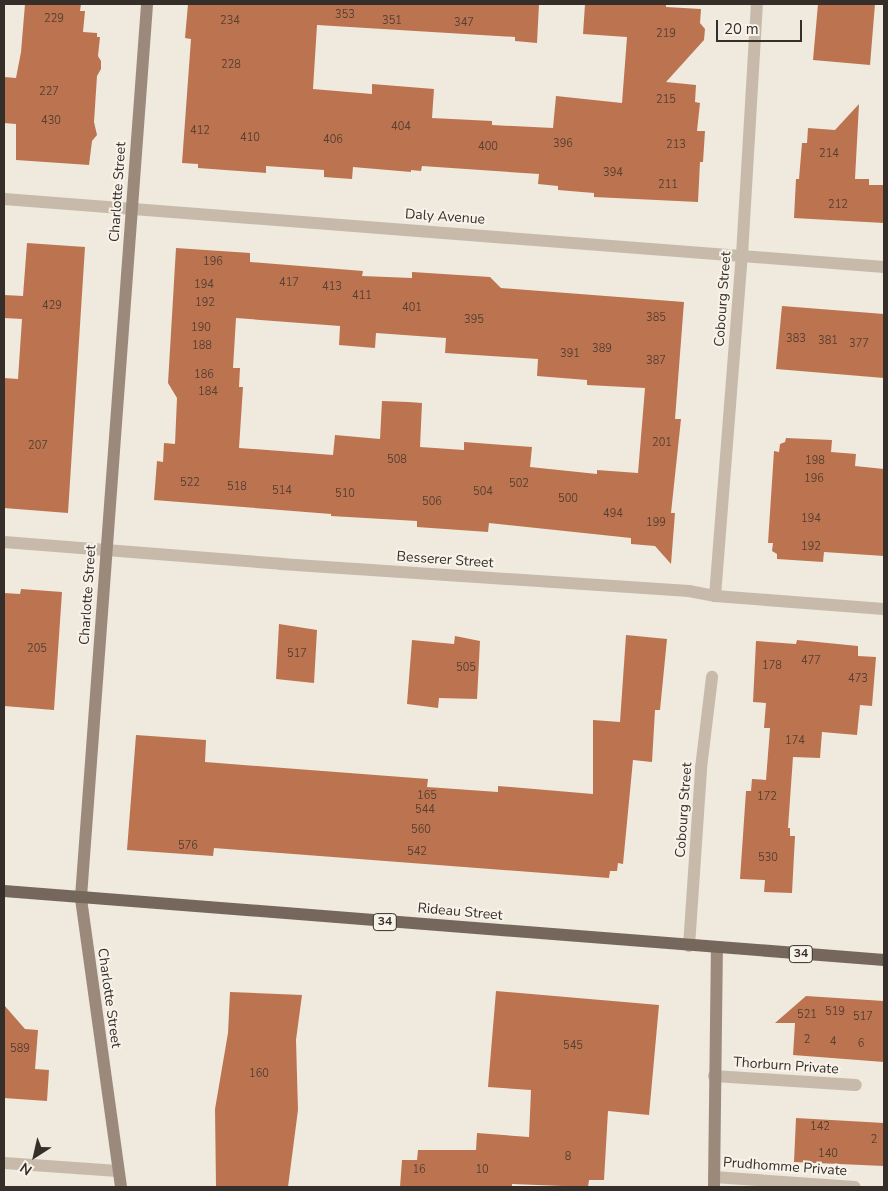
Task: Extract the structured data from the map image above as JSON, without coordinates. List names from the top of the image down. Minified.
{"streets":{"main road":["Rideau Street","34"],"street":["Charlotte Street","Daly Avenue","Cobourg Street","Besserer Street","Thorburn Private","Prudhomme Private"]},"crossings":[["Charlotte Street","Daly Avenue"],["Charlotte Street","Besserer Street"],["Charlotte Street","Rideau Street"],["Daly Avenue","Cobourg Street"],["Cobourg Street","Besserer Street"],["Cobourg Street","Rideau Street"]],"house_numbers":["353","229","234","351","347","219","228","227","215","430","404","412","410","406","396","213","400","214","394","211","212","196","417","194","413","411","192","429","401","385","395","190","383","381","377","188","389","391","387","186","184","201","207","508","198","196","522","502","518","514","504","510","500","506","494","194","199","192","205","517","477","178","505","473","174","165","172","544","560","576","542","530","519","521","517","2","4","6","545","589","160","142","2","140","8","16","10"],"scale_bar":"20 m","north":"bottom left"}
